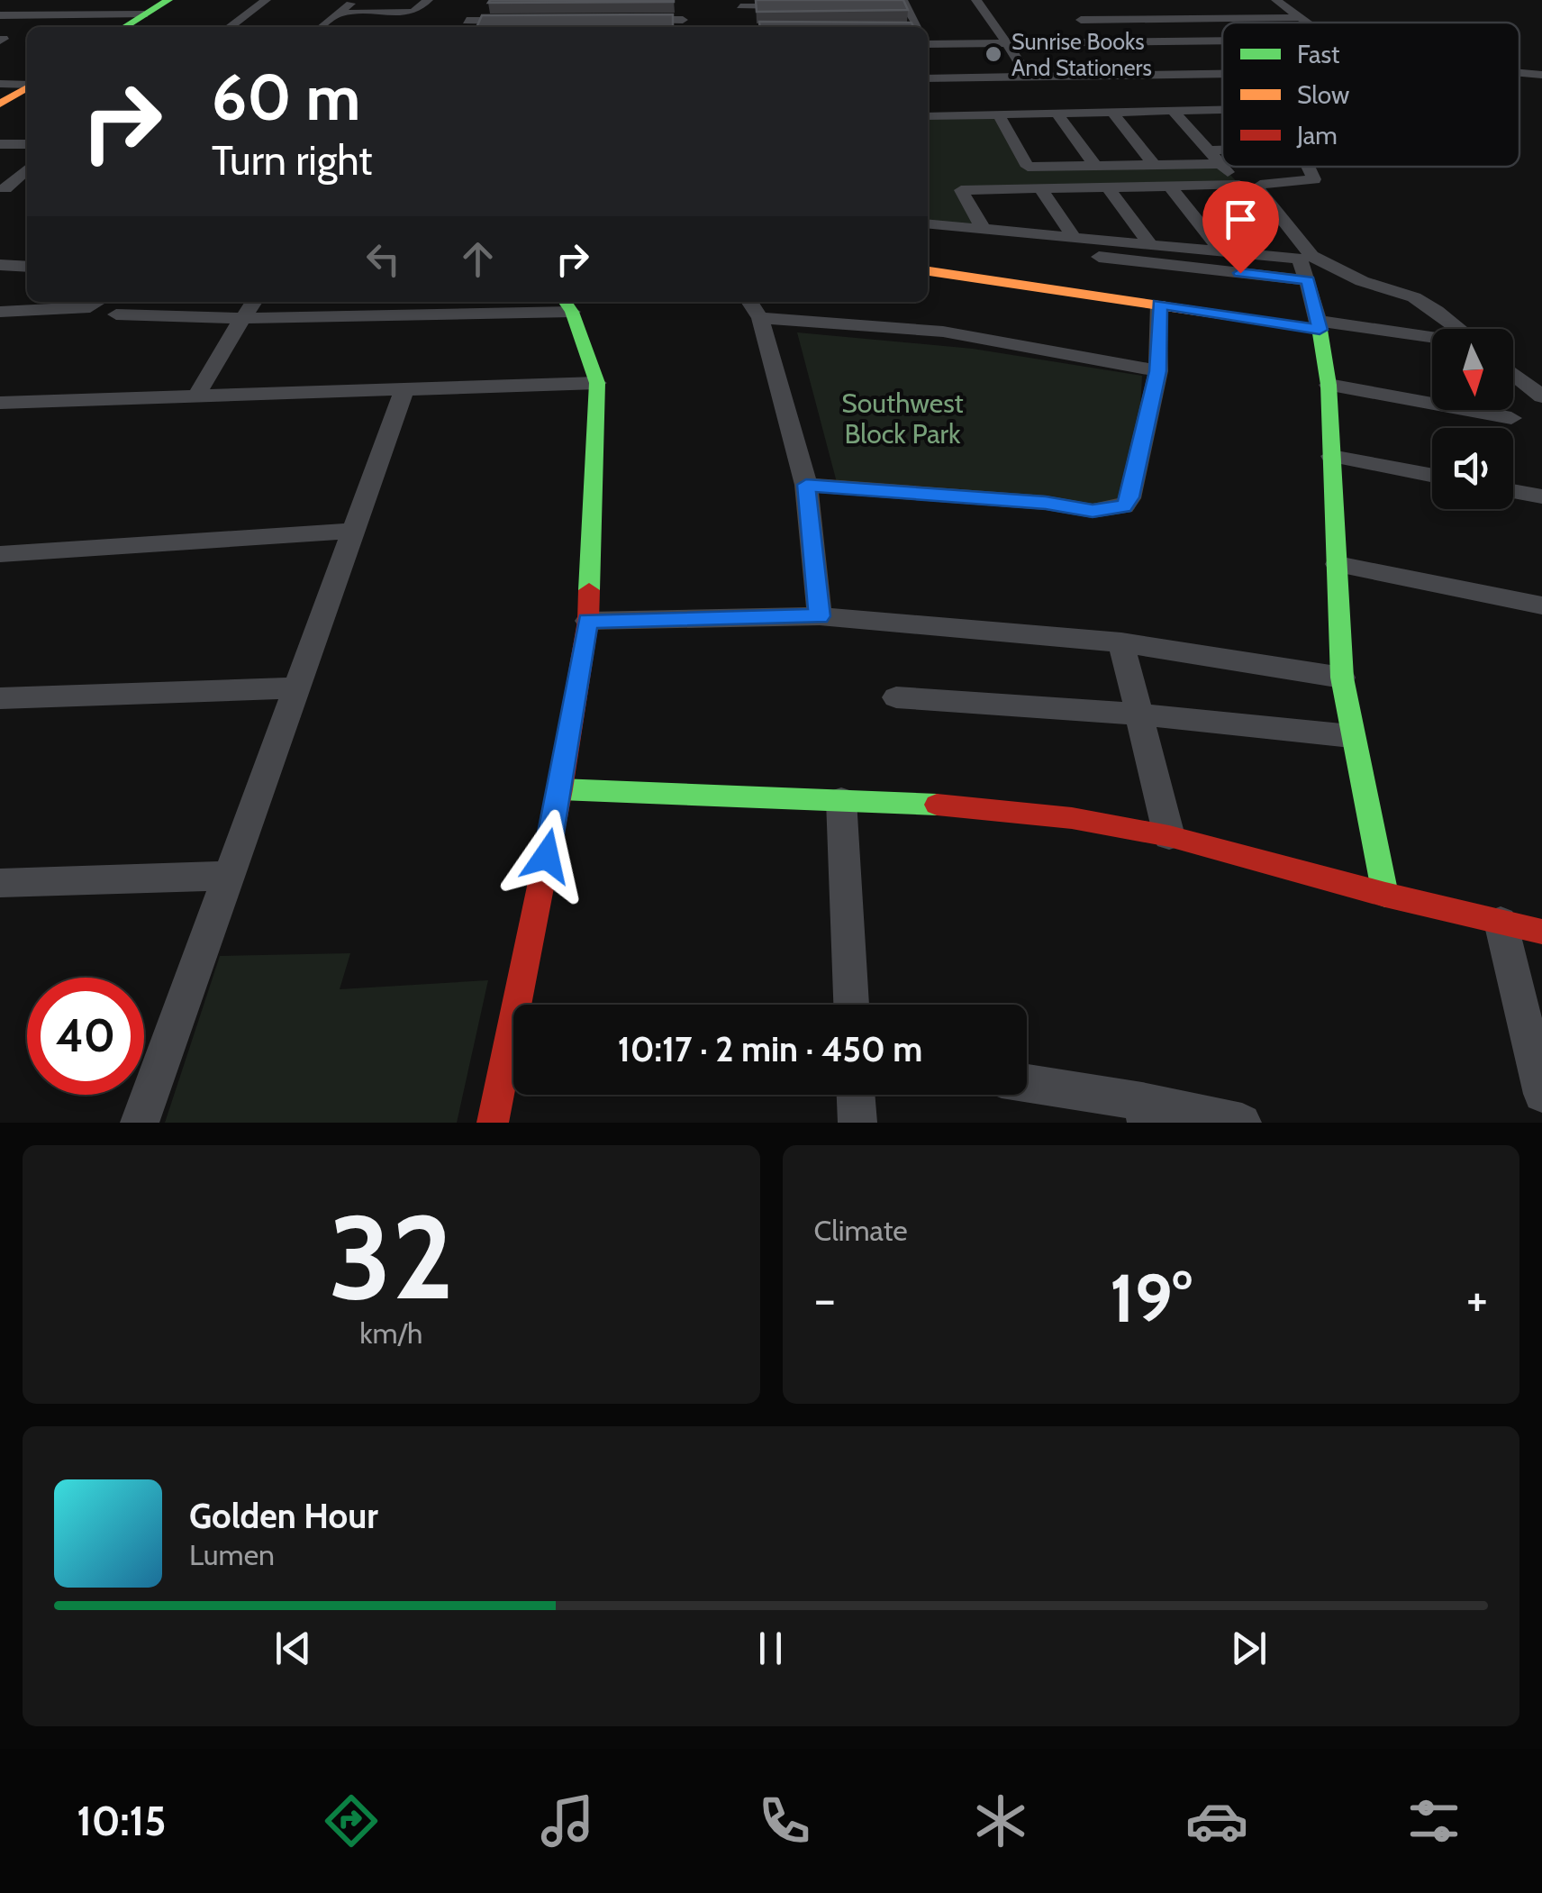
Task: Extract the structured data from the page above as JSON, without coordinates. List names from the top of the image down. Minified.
{"parks":["Southwest Block Park"],"places":["Sunrise Books And Stationers"],"legend":["Fast","Slow","Jam"],"north":"bottom","page":{"turn":["60 m","Turn right"],"limit":"40","trip":"10:17 · 2 min · 450 m","tile":[["32","km/h"],"Climate"],"heat":["−","19°","+"],"song":["Golden Hour","Lumen"],"tabs":"10:15"}}
